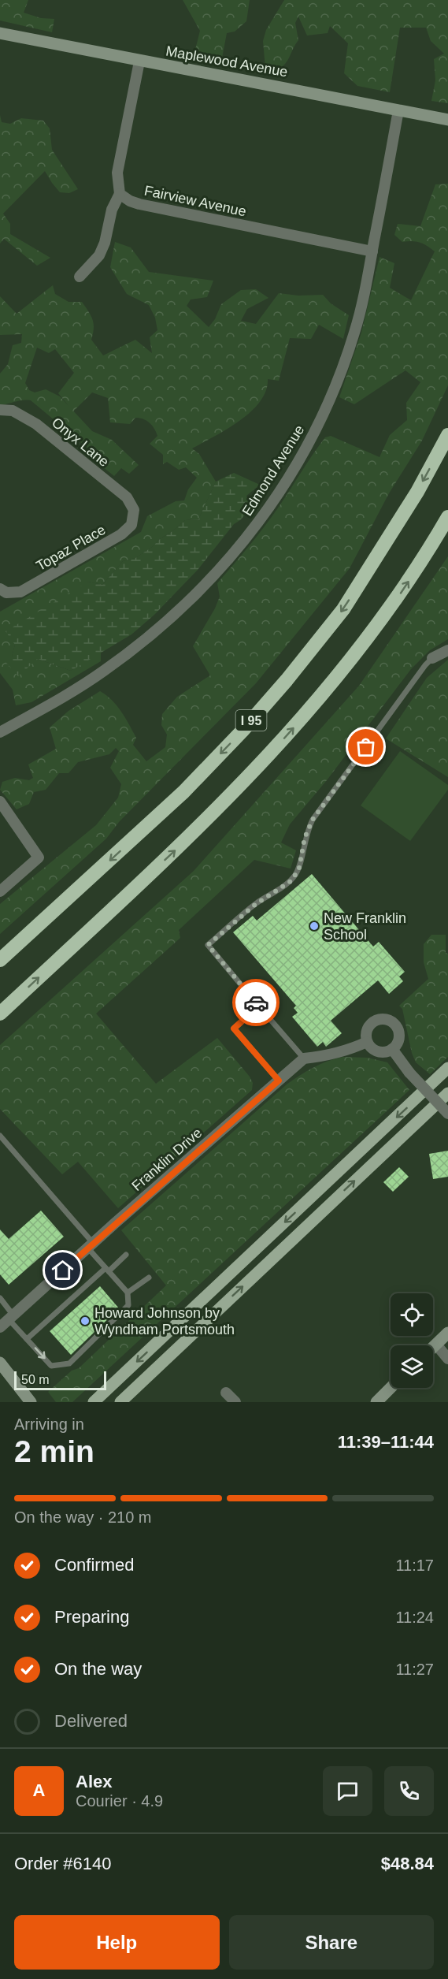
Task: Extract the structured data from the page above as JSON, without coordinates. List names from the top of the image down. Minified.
{"streets":{"highway":["I 95"],"street":["Maplewood Avenue","Fairview Avenue","Onyx Lane","Edmond Avenue","Topaz Place","Franklin Drive"]},"crossings":[["Maplewood Avenue","Edmond Avenue"],["Fairview Avenue","Edmond Avenue"],["Onyx Lane","Topaz Place"]],"places":["New Franklin School","Howard Johnson by Wyndham Portsmouth"],"scale_bar":"50 m","page":{"scale":"50 m","heading":["2 min","Arriving in","11:39–11:44"],"panel":["Alex","Courier · 4.9","Order #6140","$48.84"],"bar":"On the way · 210 m","list":[["Confirmed","11:17"],["Preparing","11:24"],["On the way","11:27"],"Delivered"],"round":"A","buttons":["Help","Share"]}}
